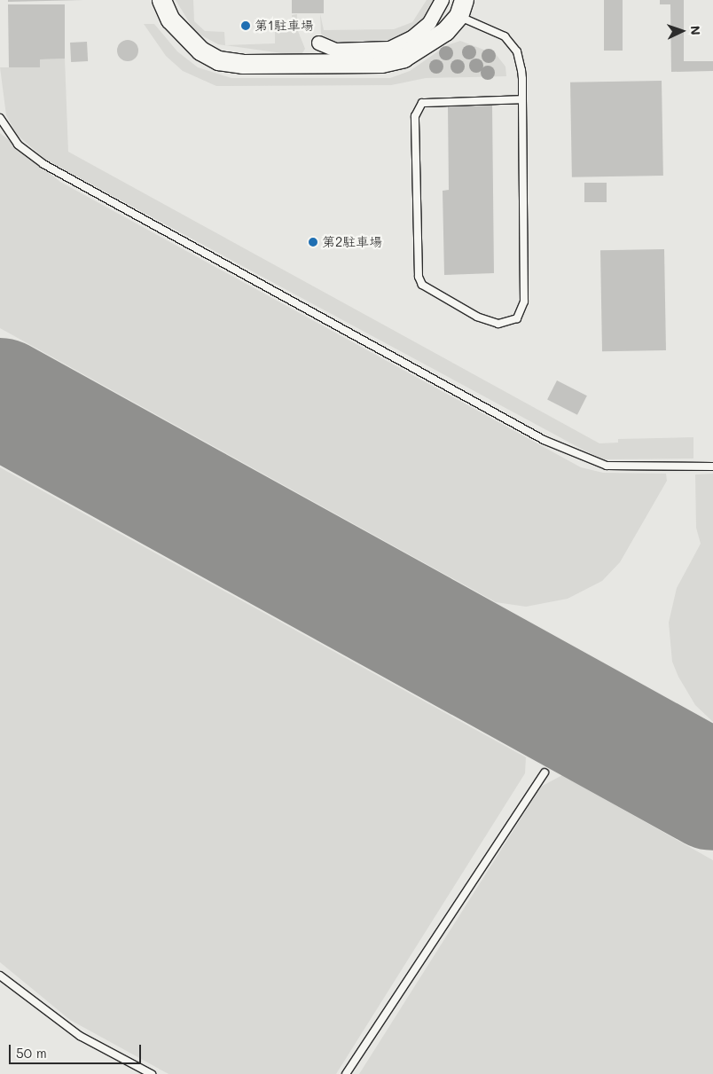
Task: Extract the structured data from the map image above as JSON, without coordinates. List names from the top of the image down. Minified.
{"places":["第1駐車場","第2駐車場"],"scale_bar":"50 m","north":"right"}
